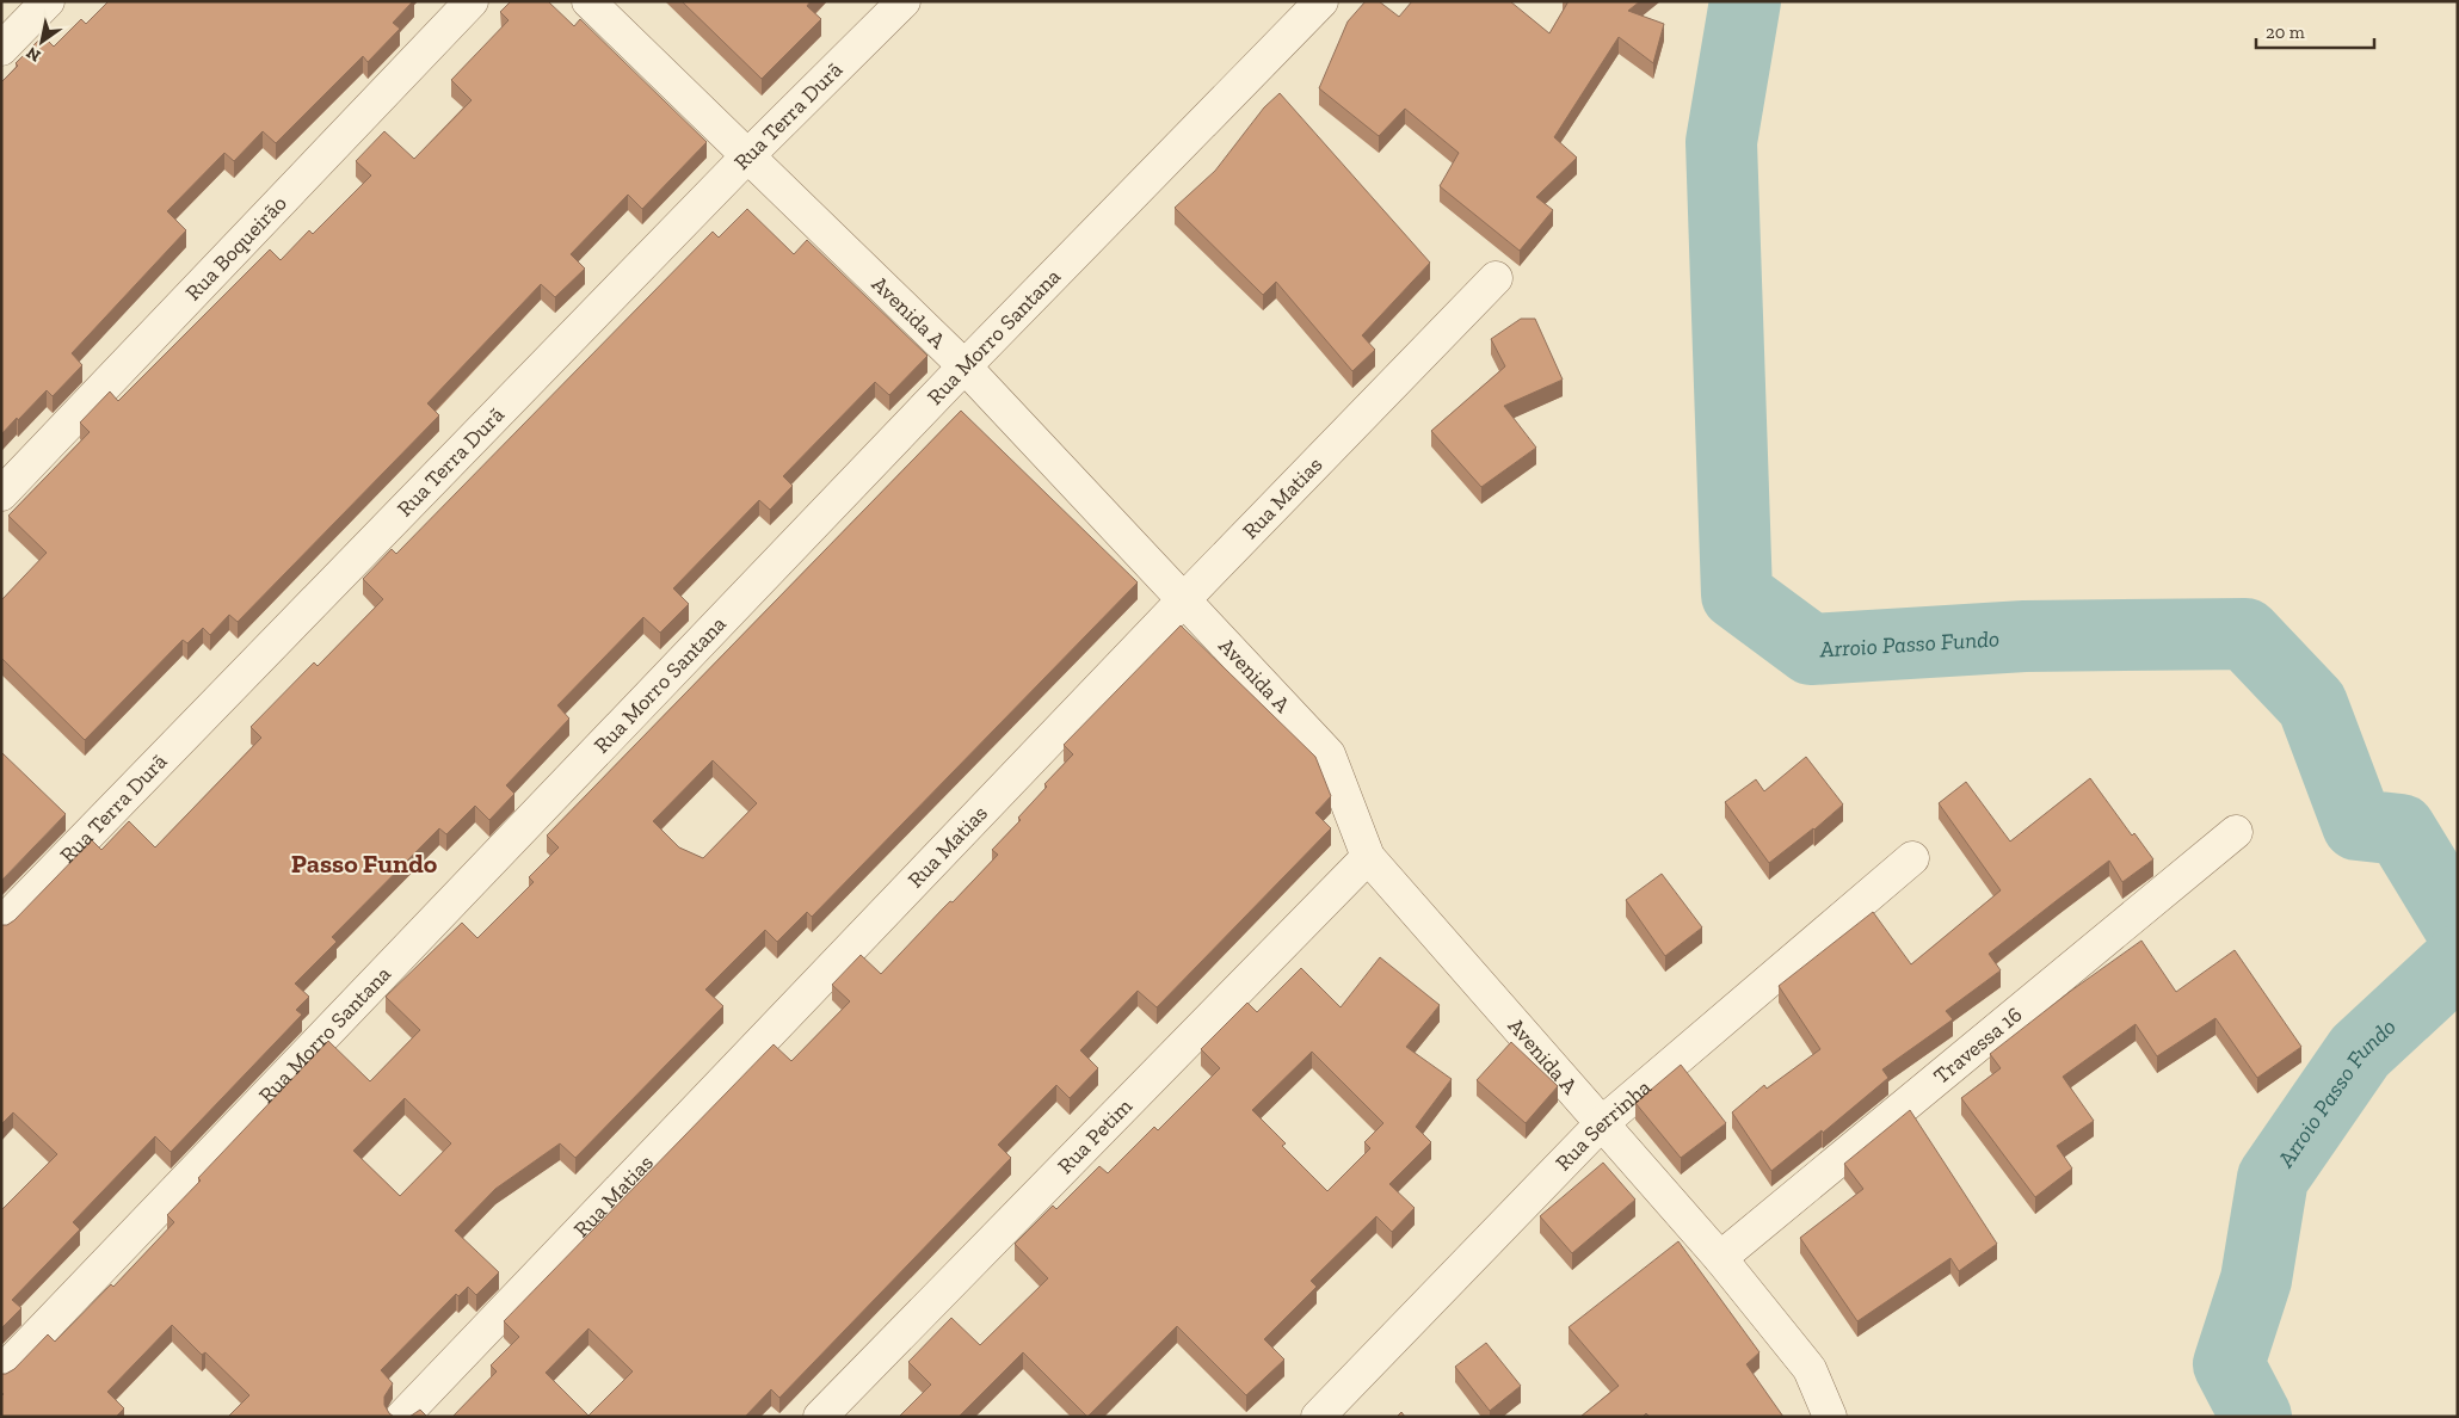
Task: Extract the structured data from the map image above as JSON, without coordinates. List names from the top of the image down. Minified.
{"streets":{"street":["Rua Terra Durã","Rua Boqueirão","Avenida A","Rua Morro Santana","Rua Matias","Travessa 16","Rua Serrinha","Rua Petim"]},"crossings":[["Rua Terra Durã","Avenida A"],["Avenida A","Rua Morro Santana"],["Avenida A","Rua Matias"],["Avenida A","Travessa 16"],["Avenida A","Rua Serrinha"],["Avenida A","Rua Petim"]],"districts":["Passo Fundo"],"water":["Arroio Passo Fundo"],"scale_bar":"20 m","north":"bottom left"}
